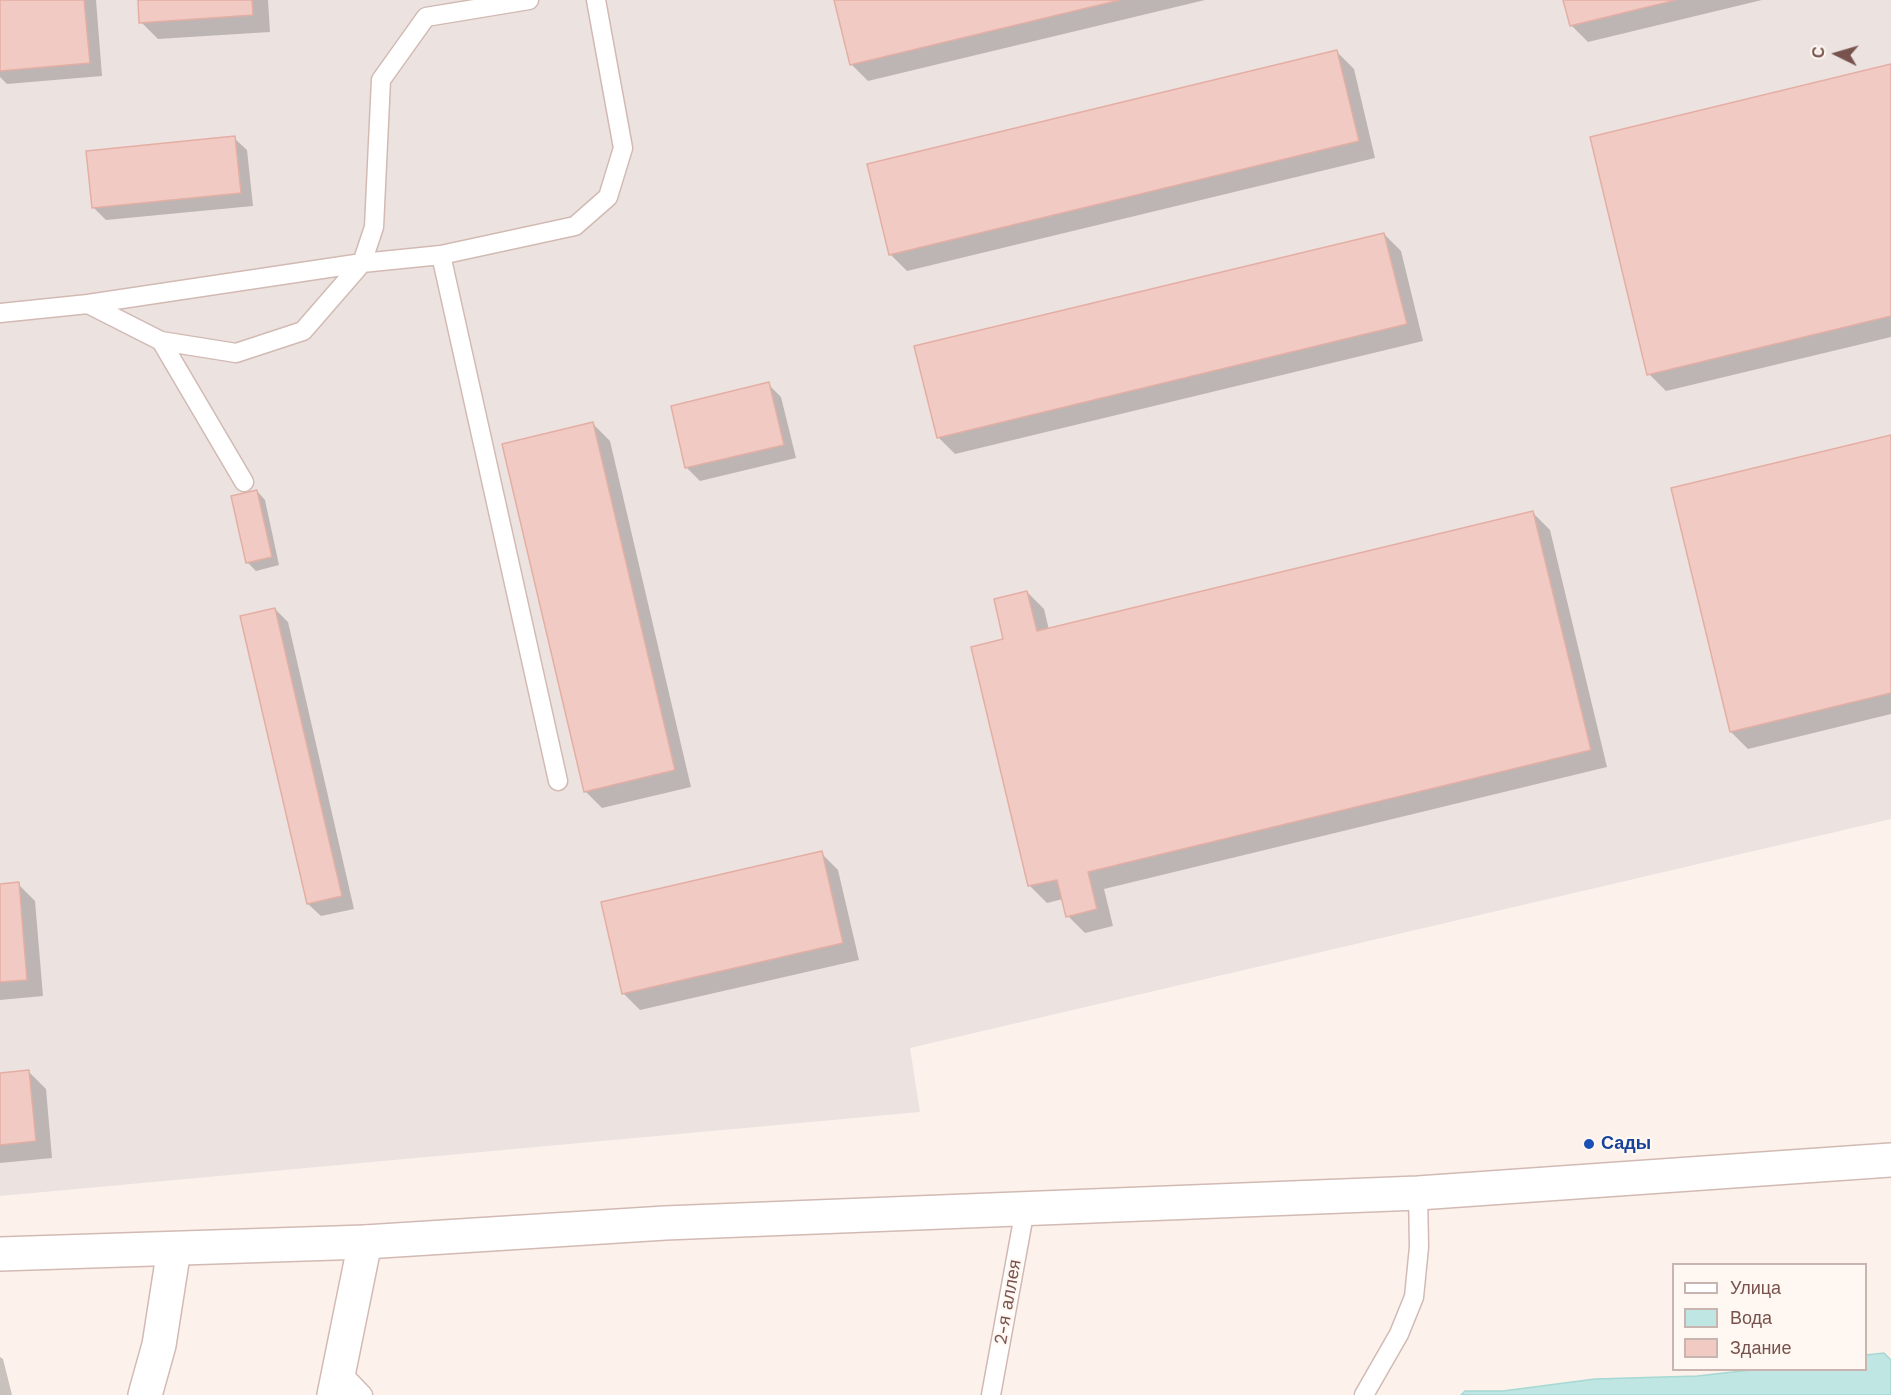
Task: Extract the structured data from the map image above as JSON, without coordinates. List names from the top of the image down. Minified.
{"streets":{"lane":["2-я аллея"]},"places":["Сады"],"legend":["Улица","Вода","Здание"],"north":"left"}
